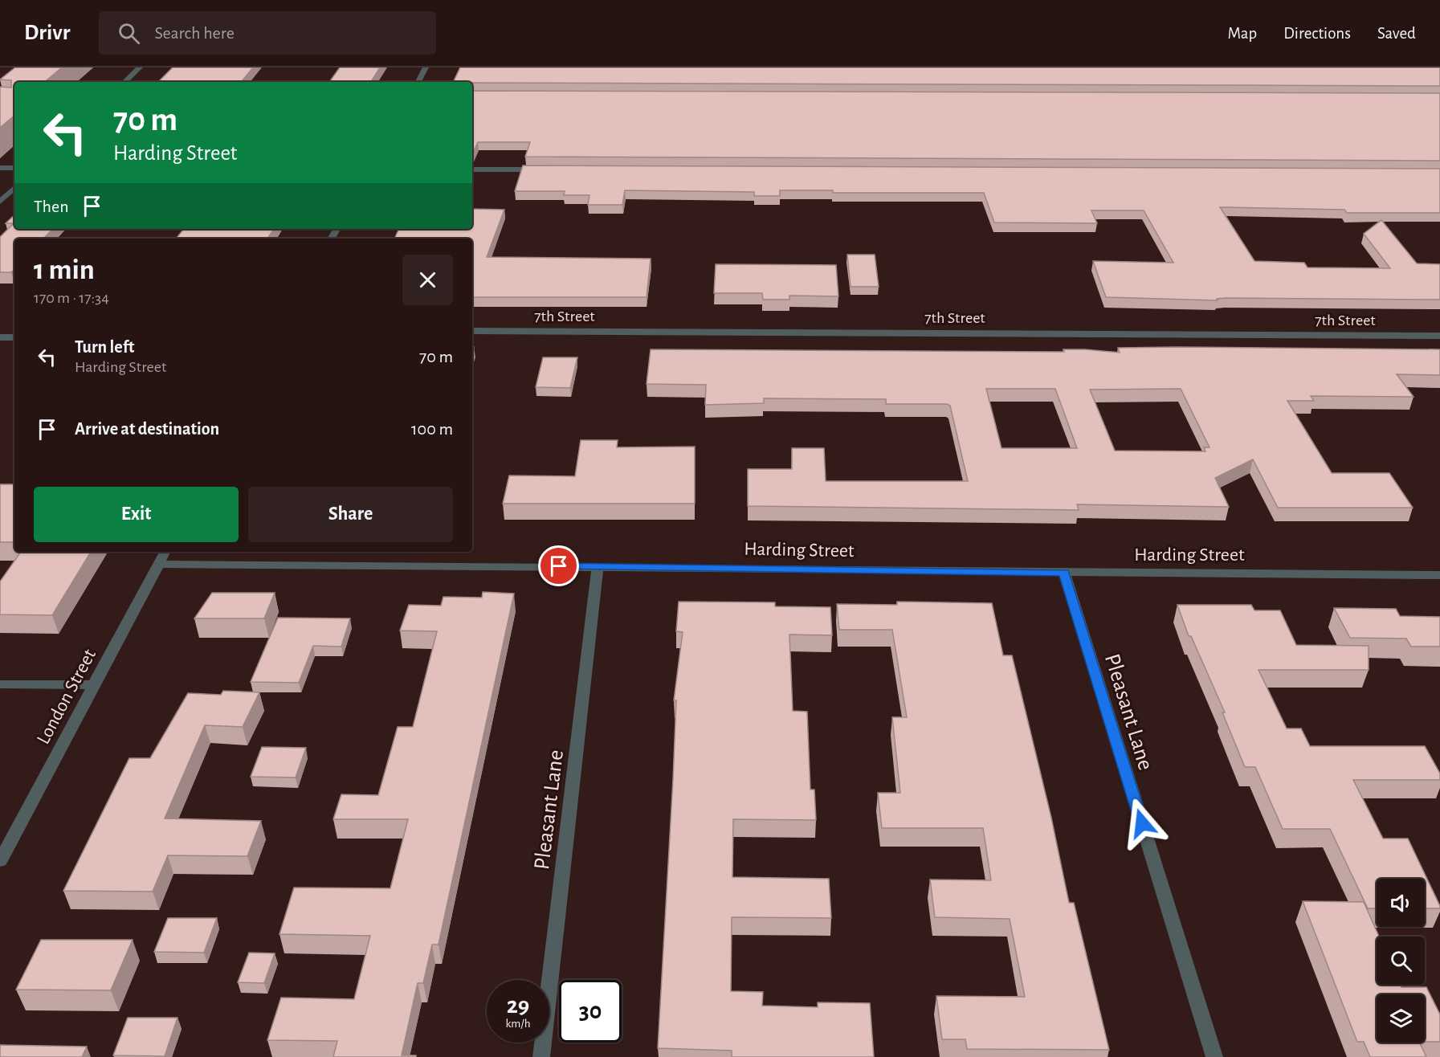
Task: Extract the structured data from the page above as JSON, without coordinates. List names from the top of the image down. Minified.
{"streets":{"street":["7th Street","Harding Street","London Street","Pleasant Lane"]},"crossings":[["Harding Street","London Street"],["Harding Street","Pleasant Lane"]],"page":{"header":"Drivr","search":"Search here","nav":["Map","Directions","Saved"],"turn":["70 m","Harding Street"],"then":"Then","heading":["1 min","170 m · 17:34"],"list":[{"name":"Turn left","note":"Harding Street","value":"70 m"},{"name":"Arrive at destination","value":"100 m"}],"buttons":["Exit","Share"],"speed":"29 km/h","limit":"30"}}
